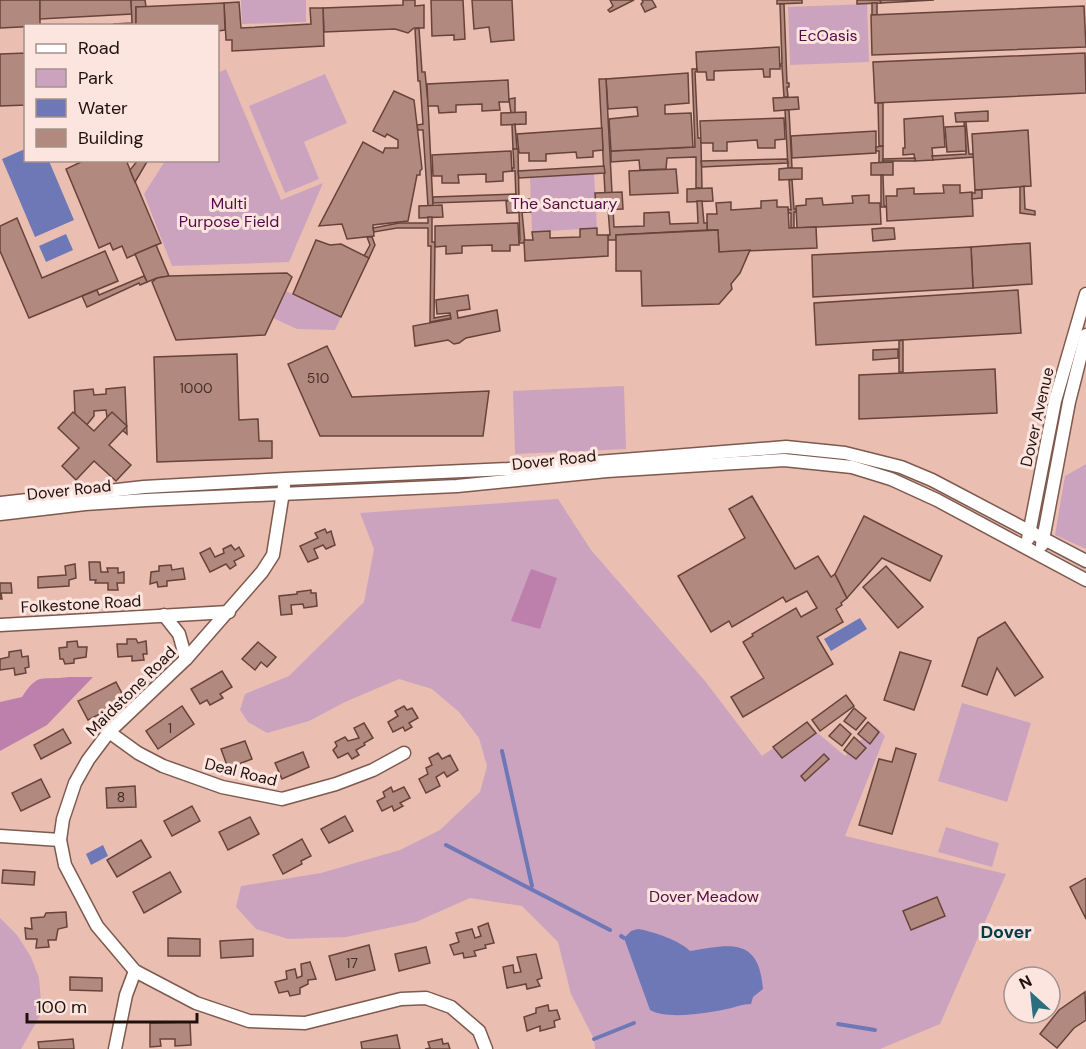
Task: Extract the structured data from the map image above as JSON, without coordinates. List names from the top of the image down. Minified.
{"streets":{"street":["Dover Avenue","Dover Road","Folkestone Road","Maidstone Road","Deal Road"]},"crossings":[["Dover Avenue","Dover Road"],["Dover Road","Maidstone Road"],["Folkestone Road","Maidstone Road"],["Maidstone Road","Deal Road"]],"districts":["Dover"],"parks":["EcOasis","Multi Purpose Field","The Sanctuary","Dover Meadow"],"house_numbers":["510","1000","1","8","17"],"legend":["Road","Park","Water","Building"],"scale_bar":"100 m","north":"top left"}
